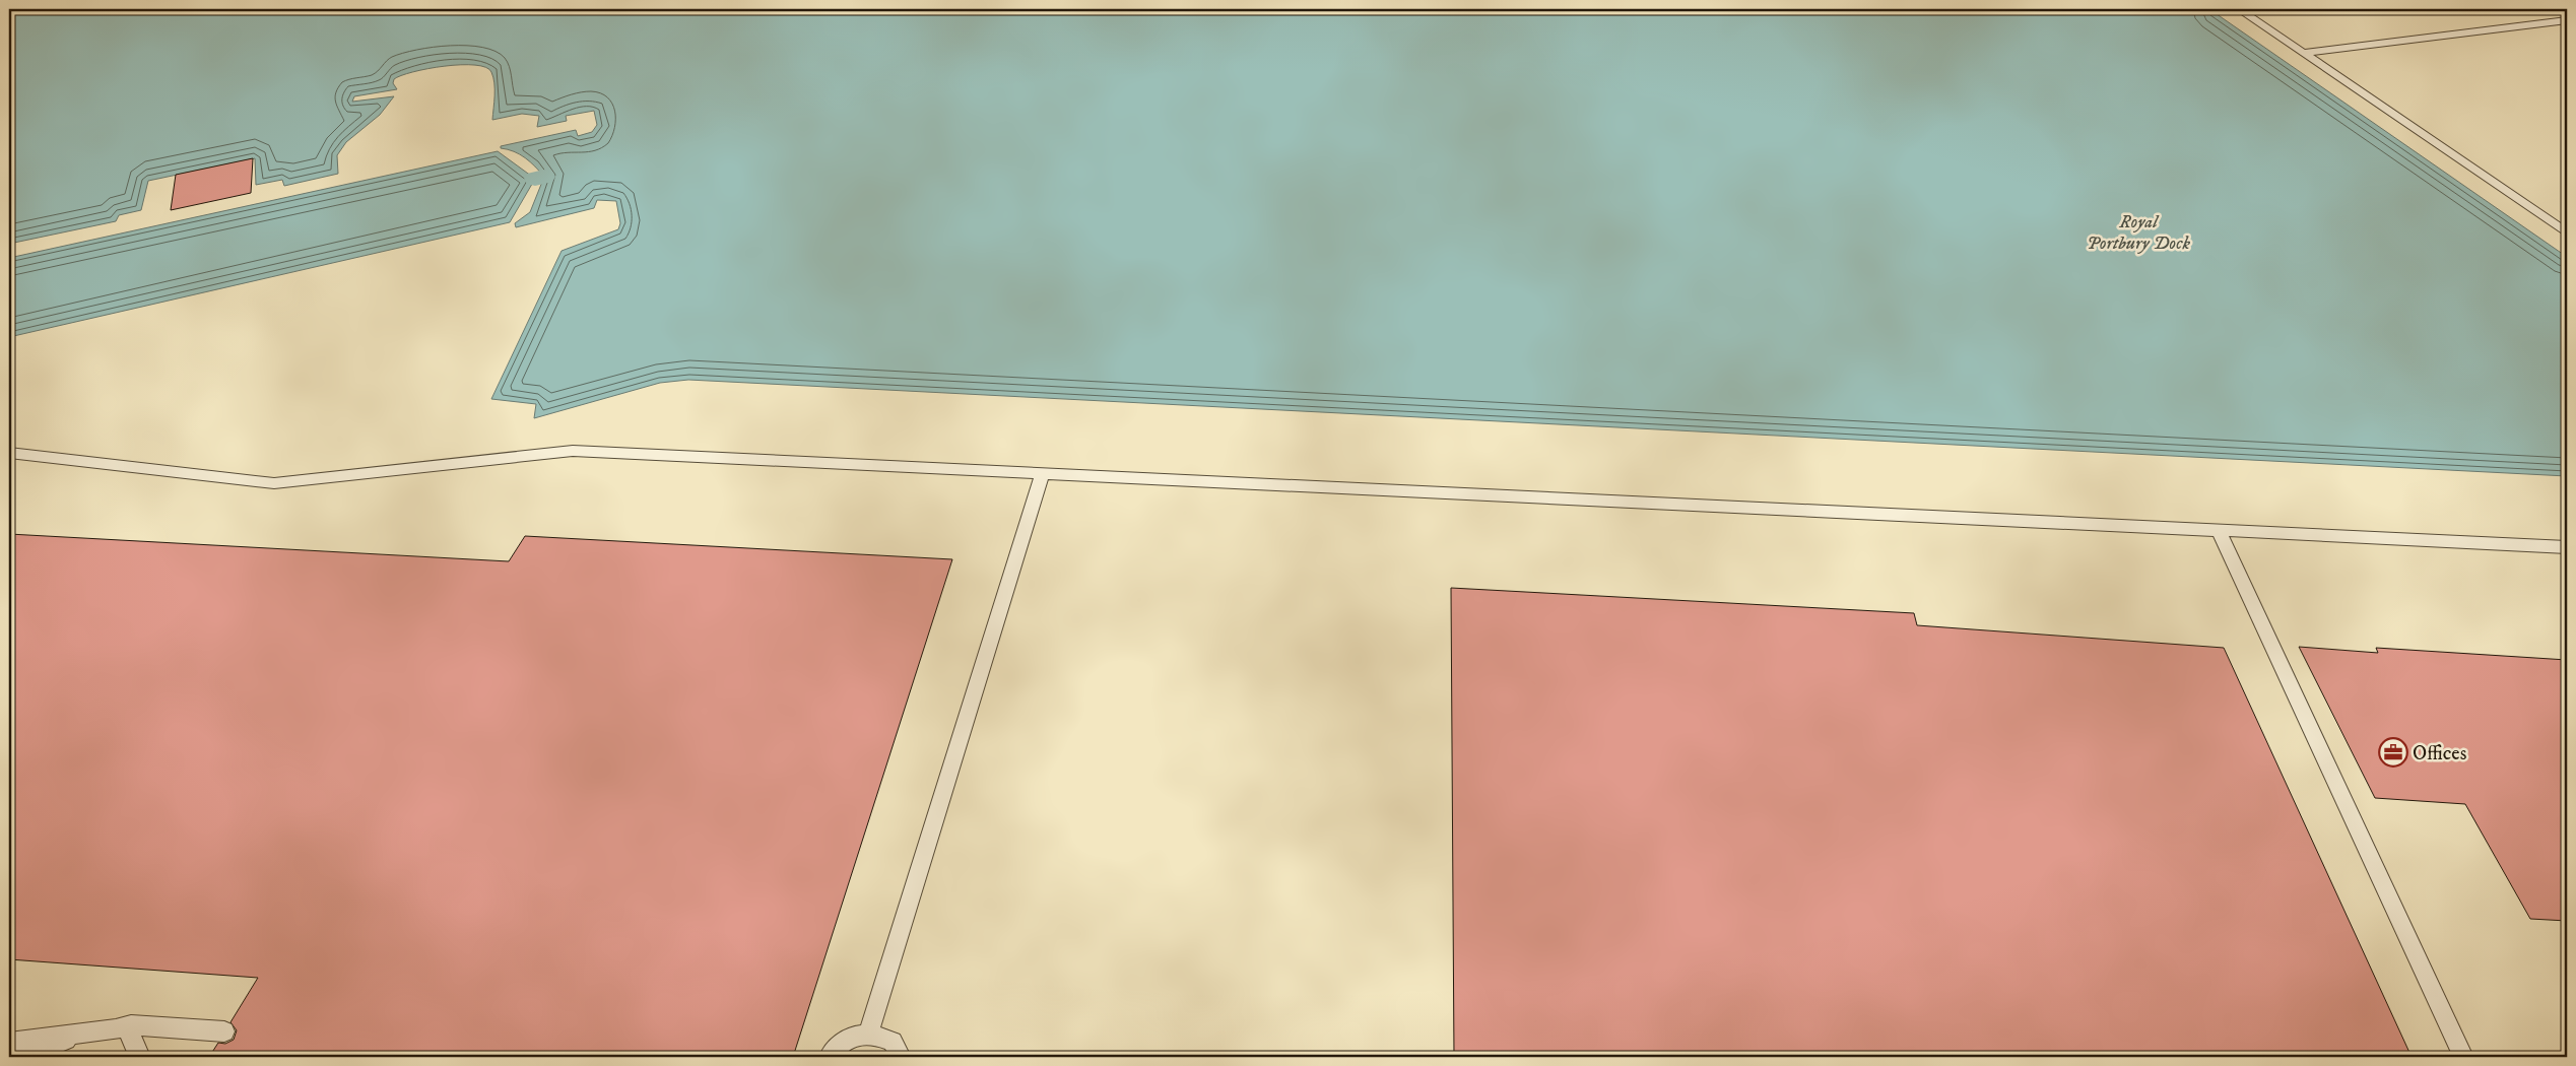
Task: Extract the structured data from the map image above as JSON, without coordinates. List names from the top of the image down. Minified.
{"water":["Royal Portbury Dock"],"places":{"office":["Offices"]}}
